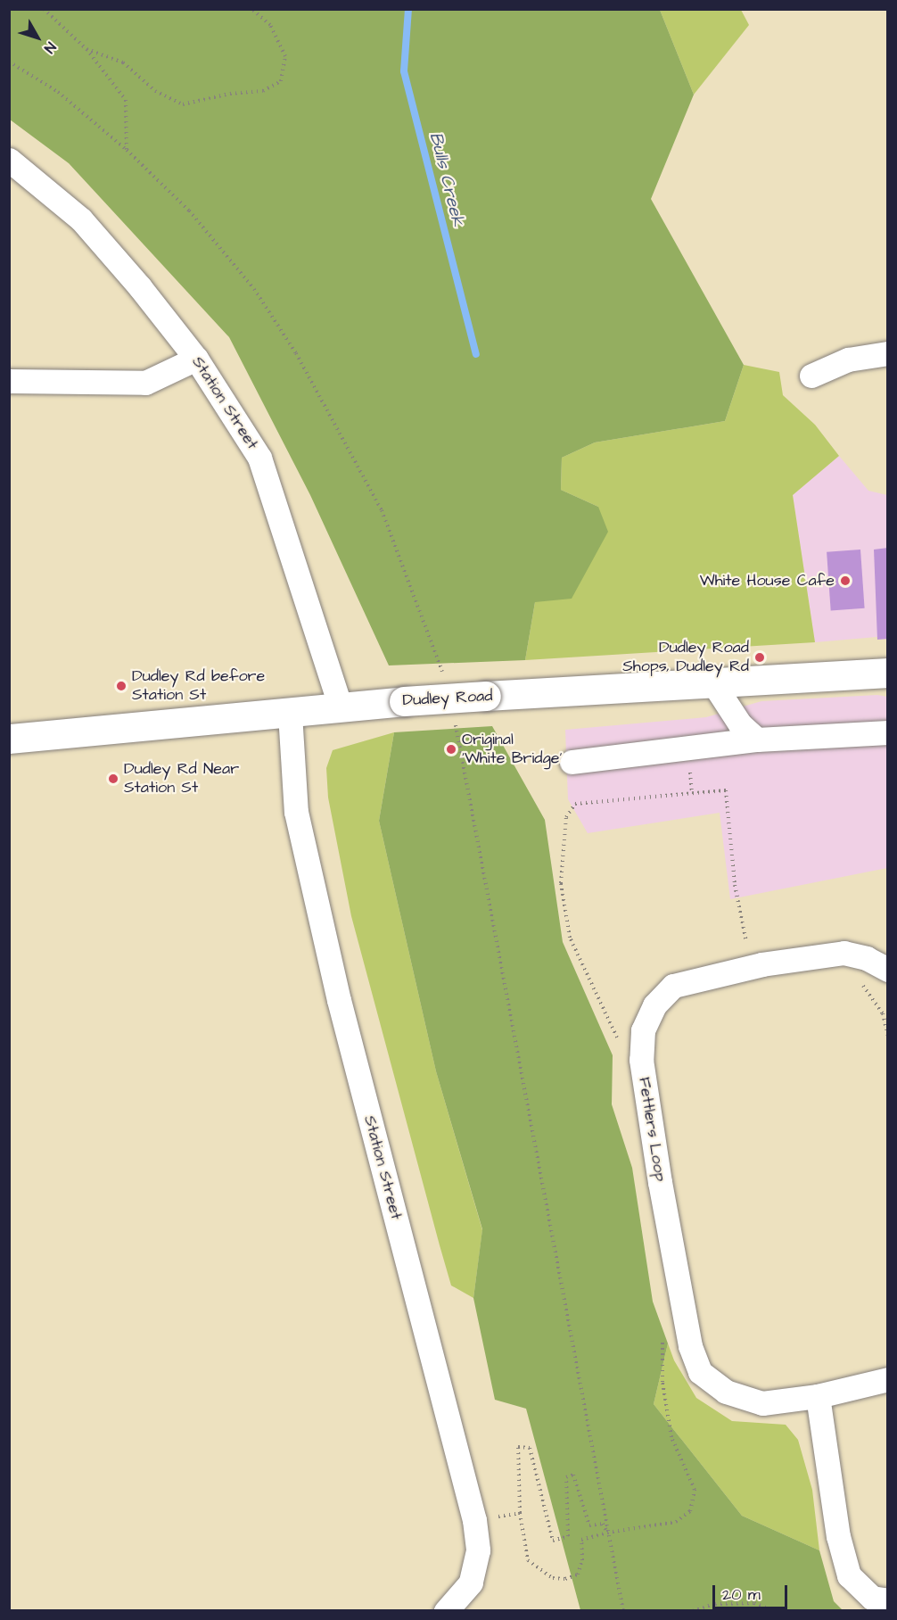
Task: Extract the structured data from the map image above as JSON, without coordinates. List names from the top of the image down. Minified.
{"streets":{"main road":["Dudley Road"],"street":["Station Street","Fettlers Loop"]},"crossings":[["Station Street","Dudley Road"]],"water":["Bulls Creek"],"places":["White House Cafe","Dudley Road Shops, Dudley Rd","Dudley Rd before Station St","Original 'White Bridge'","Dudley Rd Near Station St"],"scale_bar":"20 m","north":"bottom right"}
